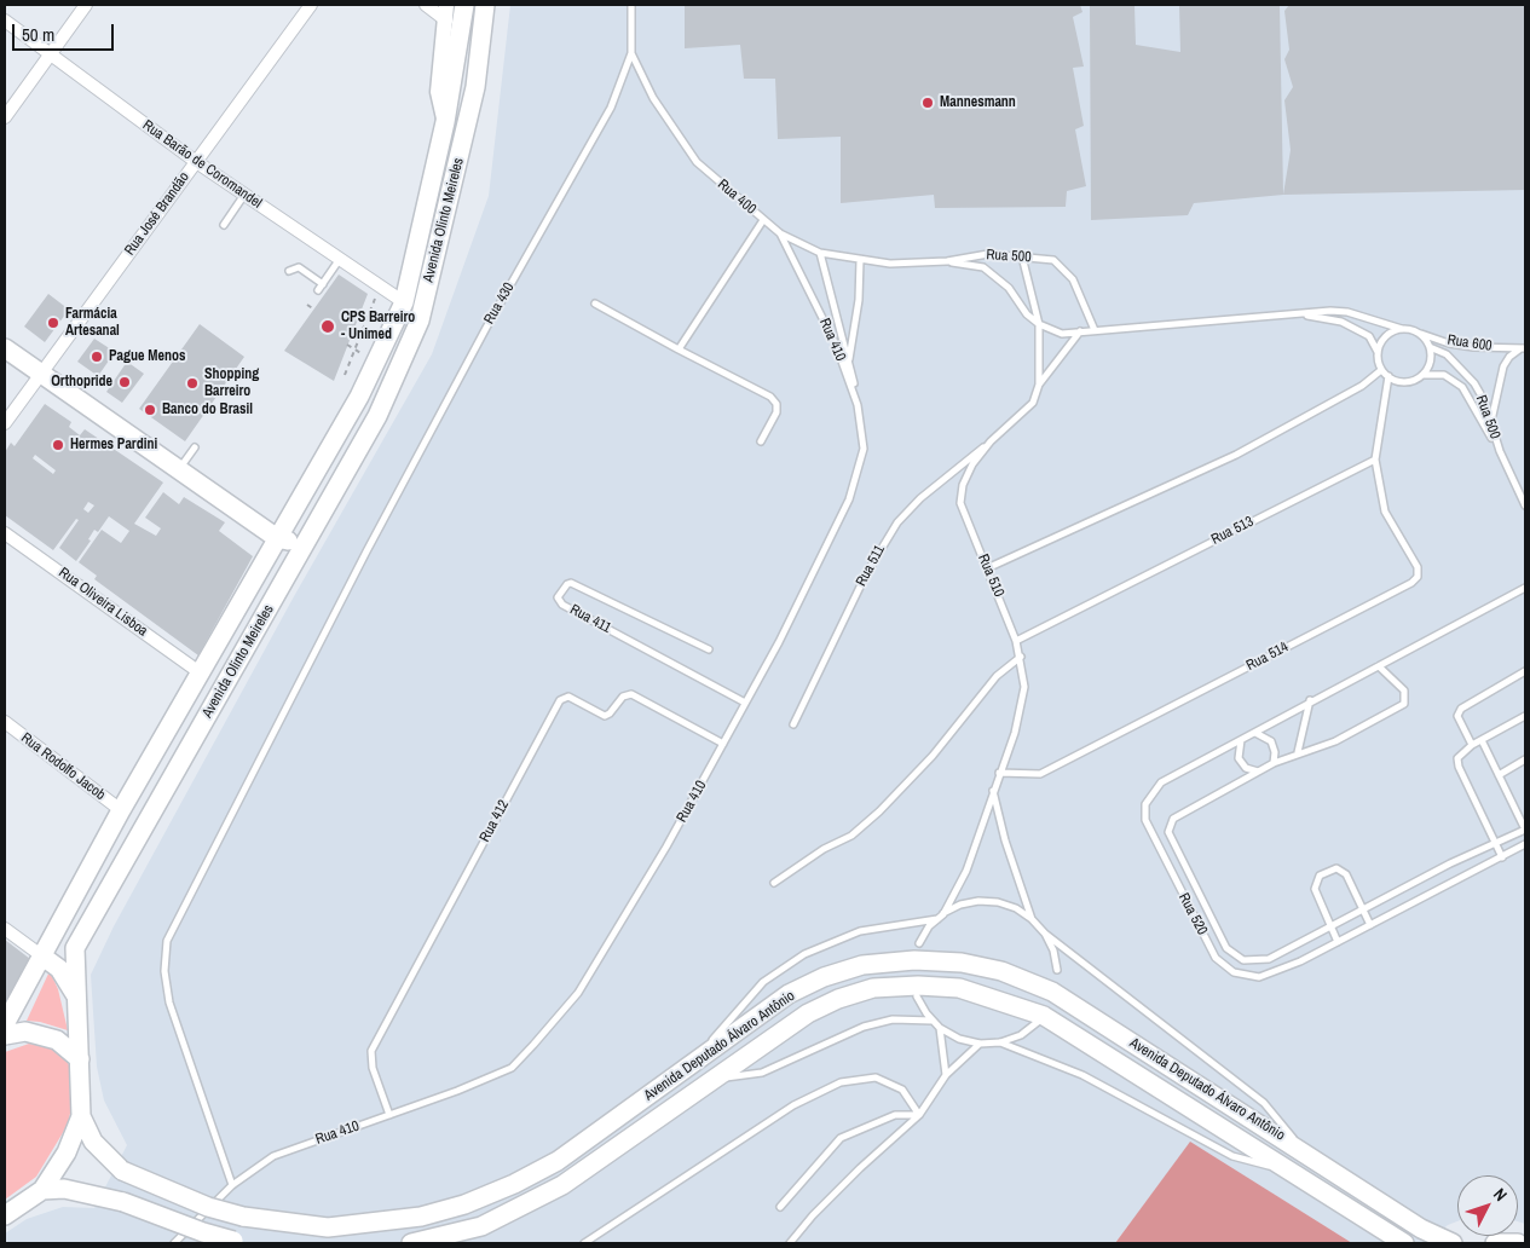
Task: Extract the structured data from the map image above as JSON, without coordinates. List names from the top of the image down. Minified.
{"streets":{"main road":["Avenida Olinto Meireles","Avenida Deputado Álvaro Antônio"],"street":["Rua Barão de Coromandel","Rua José Brandão","Rua Oliveira Lisboa","Rua Rodolfo Jacob"],"lane":["Rua 400","Rua 500","Rua 430","Rua 410","Rua 600","Rua 513","Rua 511","Rua 510","Rua 411","Rua 514","Rua 412","Rua 520"]},"crossings":[["Rua Barão de Coromandel","Rua José Brandão"],["Rua Barão de Coromandel","Avenida Olinto Meireles"],["Rua 400","Rua 500"],["Rua 400","Rua 430"],["Rua 400","Rua 410"],["Avenida Olinto Meireles","Rua Oliveira Lisboa"],["Avenida Olinto Meireles","Rua Rodolfo Jacob"],["Avenida Olinto Meireles","Avenida Deputado Álvaro Antônio"],["Rua 500","Rua 600"],["Rua 500","Rua 510"],["Rua 430","Rua 410"],["Rua 410","Rua 411"],["Rua 410","Rua 412"],["Rua 513","Rua 510"],["Rua 513","Rua 514"],["Rua 511","Rua 510"],["Rua 510","Rua 514"]],"places":["Mannesmann","Farmácia Artesanal","CPS Barreiro - Unimed","Pague Menos","Orthopride","Shopping Barreiro","Banco do Brasil","Hermes Pardini"],"scale_bar":"50 m","north":"top right"}
